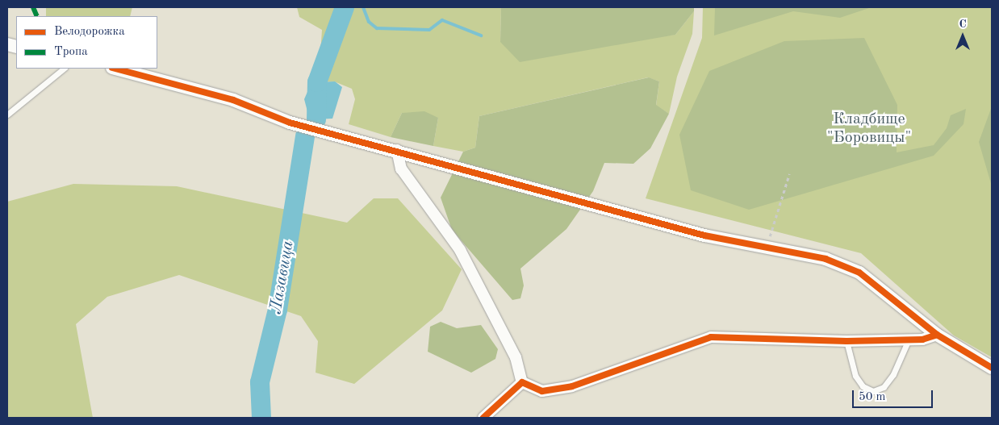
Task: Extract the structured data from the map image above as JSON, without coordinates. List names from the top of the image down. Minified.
{"water":["Лазавица"],"parks":["Кладбище \"Боровицы\""],"legend":["Велодорожка","Тропа"],"scale_bar":"50 m","north":"top"}
